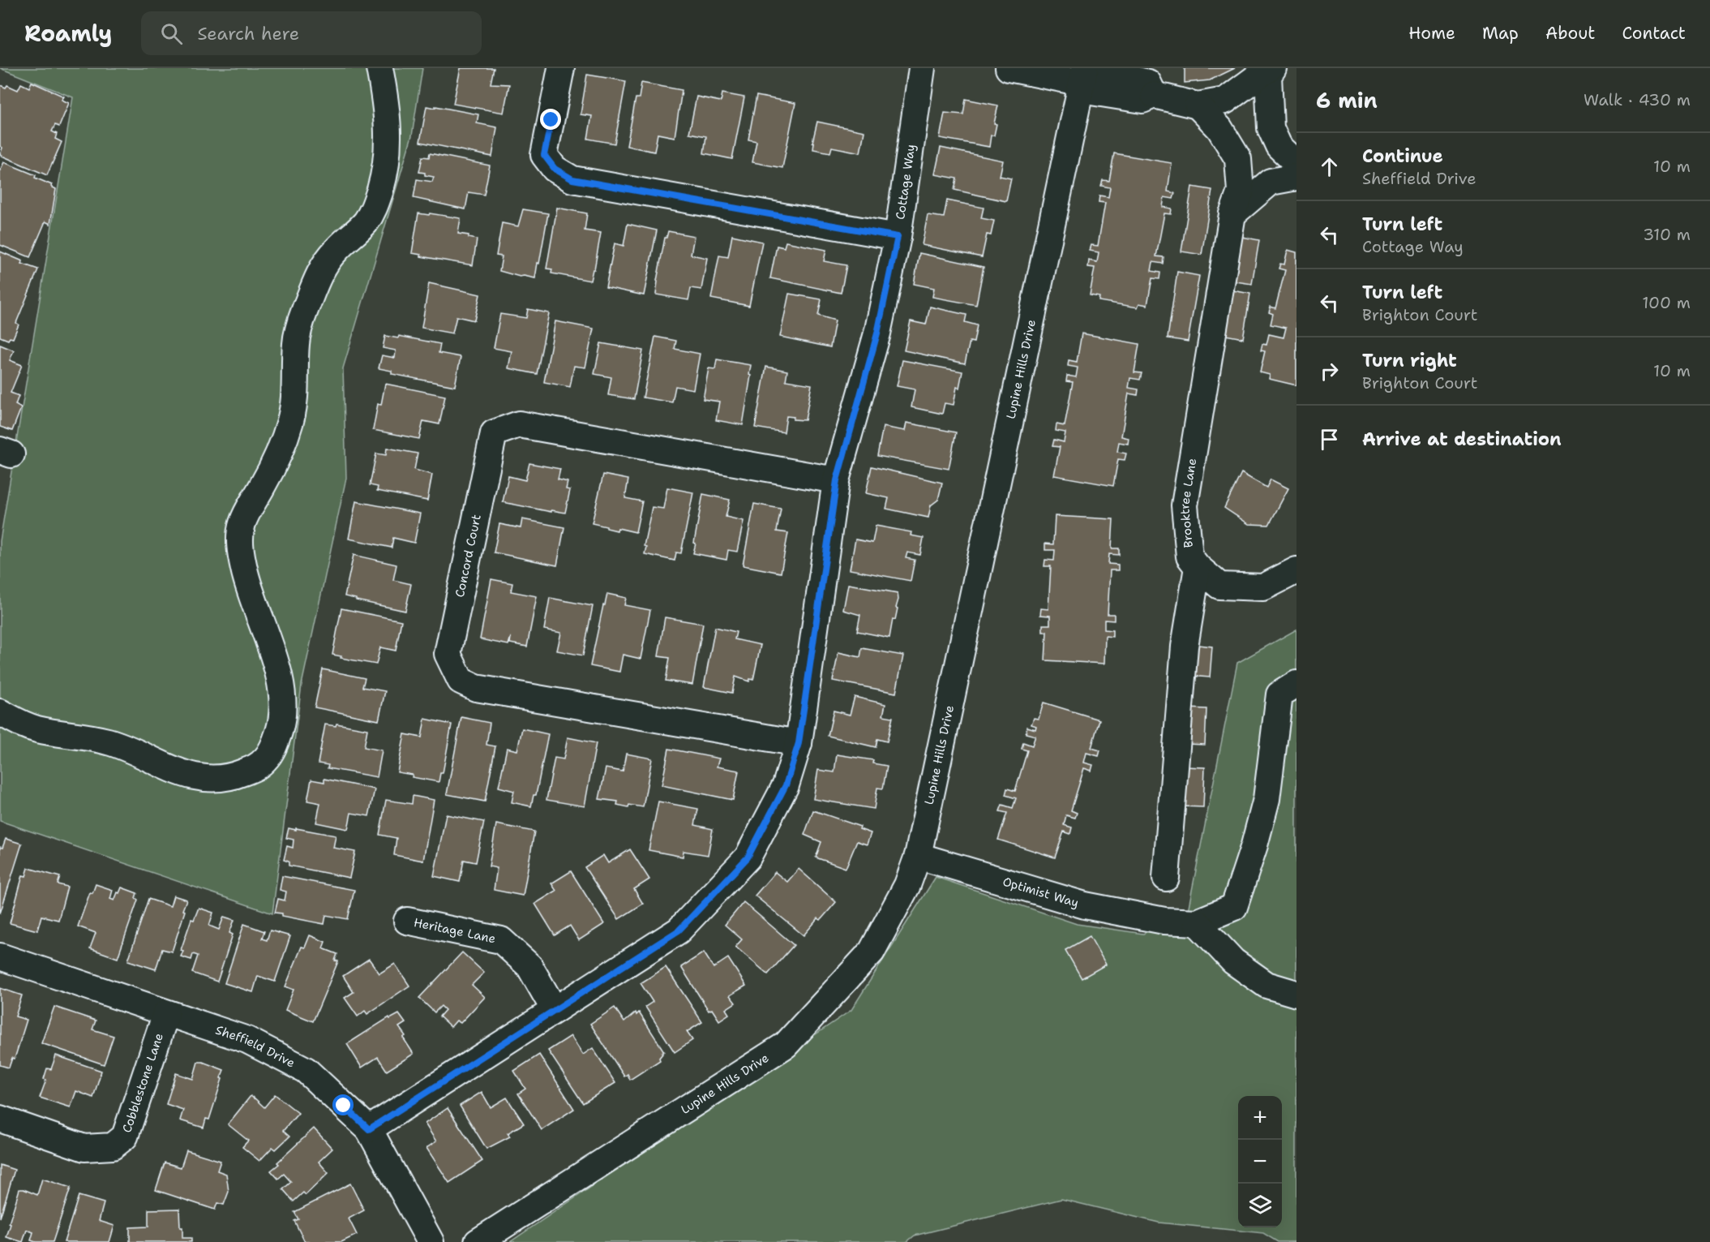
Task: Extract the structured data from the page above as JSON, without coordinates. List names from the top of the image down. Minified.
{"streets":{"street":["Cottage Way","Lupine Hills Drive","Brooktree Lane","Concord Court","Optimist Way","Heritage Lane","Sheffield Drive","Cobblestone Lane"]},"crossings":[["Cottage Way","Concord Court"],["Cottage Way","Heritage Lane"],["Cottage Way","Sheffield Drive"],["Lupine Hills Drive","Optimist Way"],["Sheffield Drive","Cobblestone Lane"]],"page":{"header":"Roamly","search":"Search here","nav":["Home","Map","About","Contact"],"heading":["6 min","Walk · 430 m"],"list":[["Continue","Sheffield Drive","10 m"],["Turn left","Cottage Way","310 m"],["Turn left","Brighton Court","100 m"],["Turn right","Brighton Court","10 m"],"Arrive at destination"],"map_buttons":["+","−"]}}
